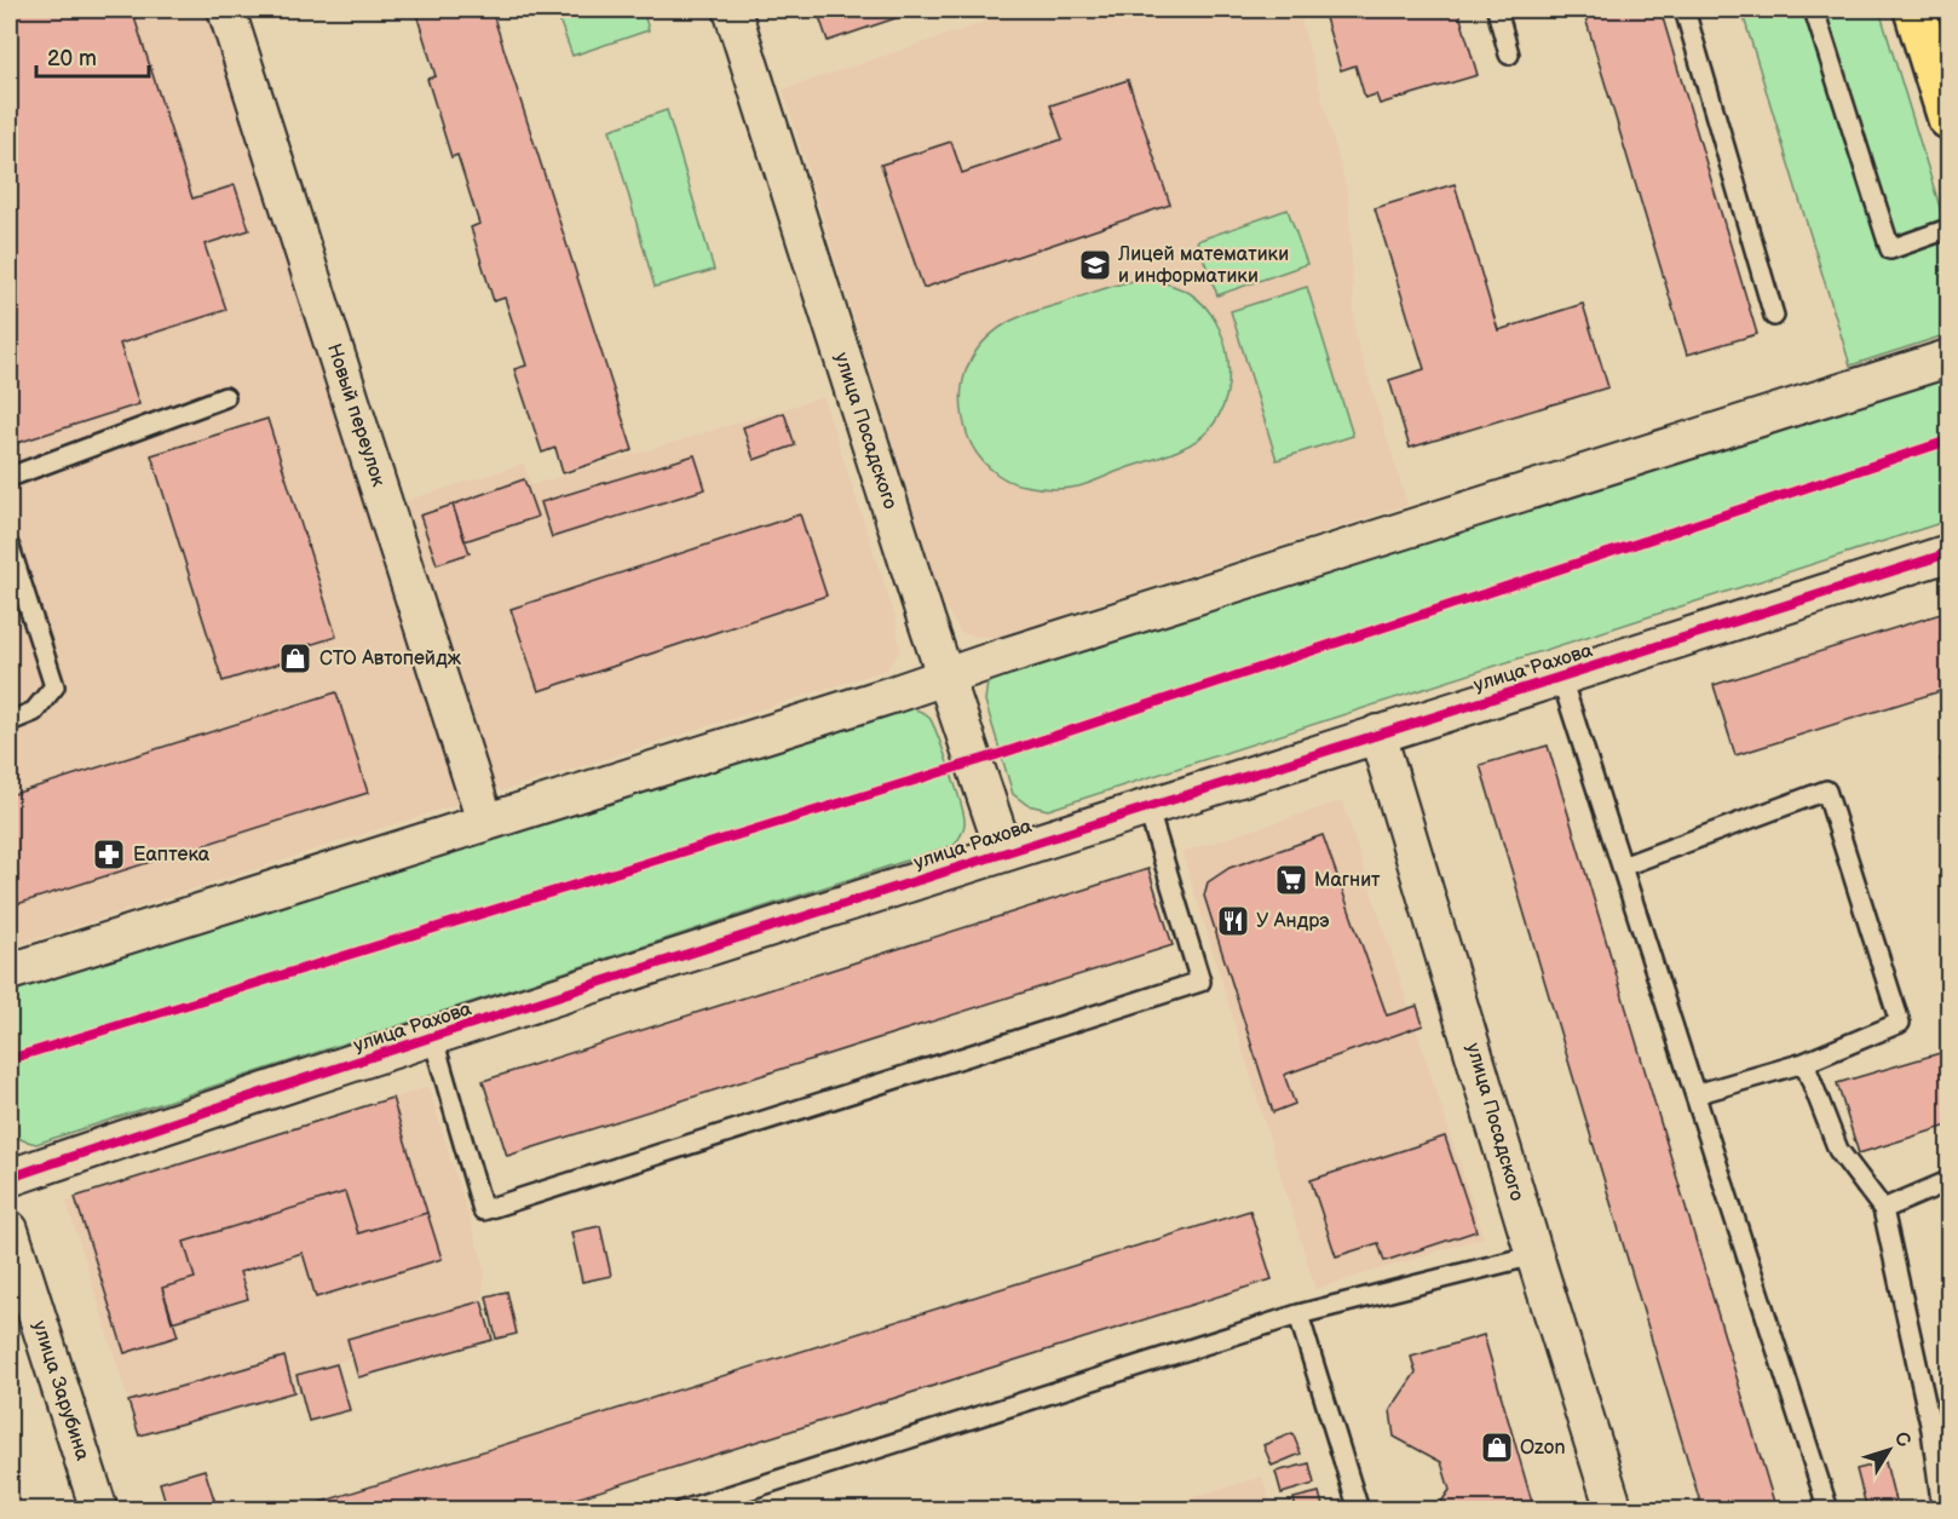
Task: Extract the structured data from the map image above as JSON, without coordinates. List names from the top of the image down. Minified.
{"streets":{"street":["Новый переулок","улица Посадского","улица Рахова","улица Зарубина"]},"crossings":[["улица Посадского","улица Рахова"]],"places":{"school or university":["Лицей математики и информатики"],"shop":["СТО Автопейдж","Ozon"],"pharmacy":["Еаптека"],"supermarket":["Магнит"],"restaurant":["У Андрэ"]},"scale_bar":"20 m","north":"top right"}
